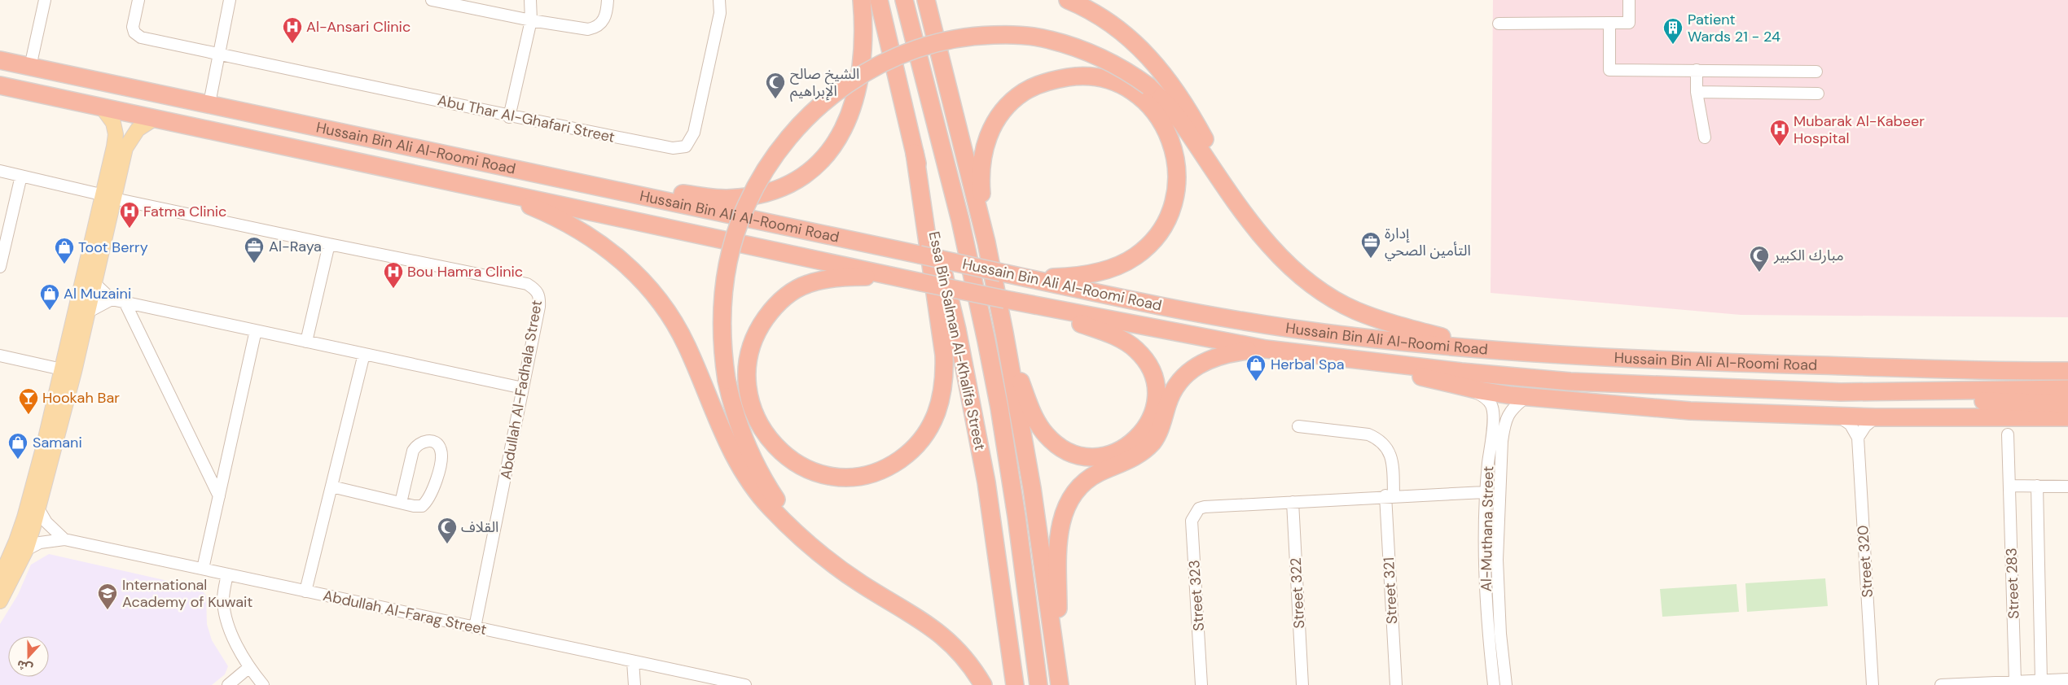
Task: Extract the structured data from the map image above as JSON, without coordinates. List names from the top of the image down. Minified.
{"streets":{"highway":["Hussain Bin Ali Al-Roomi Road","Essa Bin Salman Al-Khalifa Street"],"street":["Abu Thar Al-Ghafari Street","Abdullah Al-Fadhala Street","Al-Muthana Street","Street 320","Street 283","Street 321","Street 322","Street 323","Abdullah Al-Farag Street"]},"crossings":[["Abdullah Al-Fadhala Street","Abdullah Al-Farag Street"],["Street 322","Street 323"]],"places":{"hospital":["Al-Ansari Clinic","Mubarak Al-Kabeer Hospital","Fatma Clinic","Bou Hamra Clinic"],"building":["Patient Wards 21 - 24"],"mosque":["الشيخ صالح الإبراهيم","مبارك الكبير","القلاف"],"office":["إدارة التأمين الصحي","Al-Raya"],"shop":["Toot Berry","Al Muzaini","Herbal Spa","Samani"],"bar":["Hookah Bar"],"school or university":["International Academy of Kuwait"]},"north":"bottom"}
